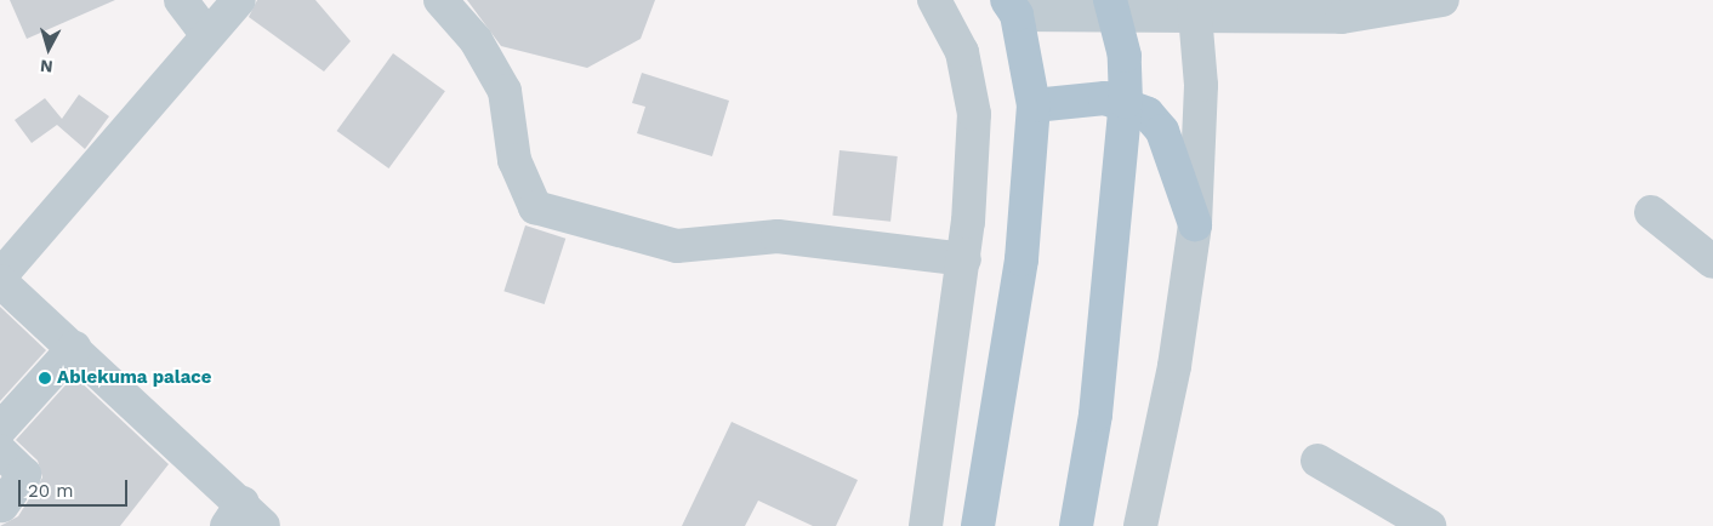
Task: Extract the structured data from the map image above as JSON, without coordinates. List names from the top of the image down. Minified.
{"places":["Ablekuma palace"],"scale_bar":"20 m","north":"bottom"}
